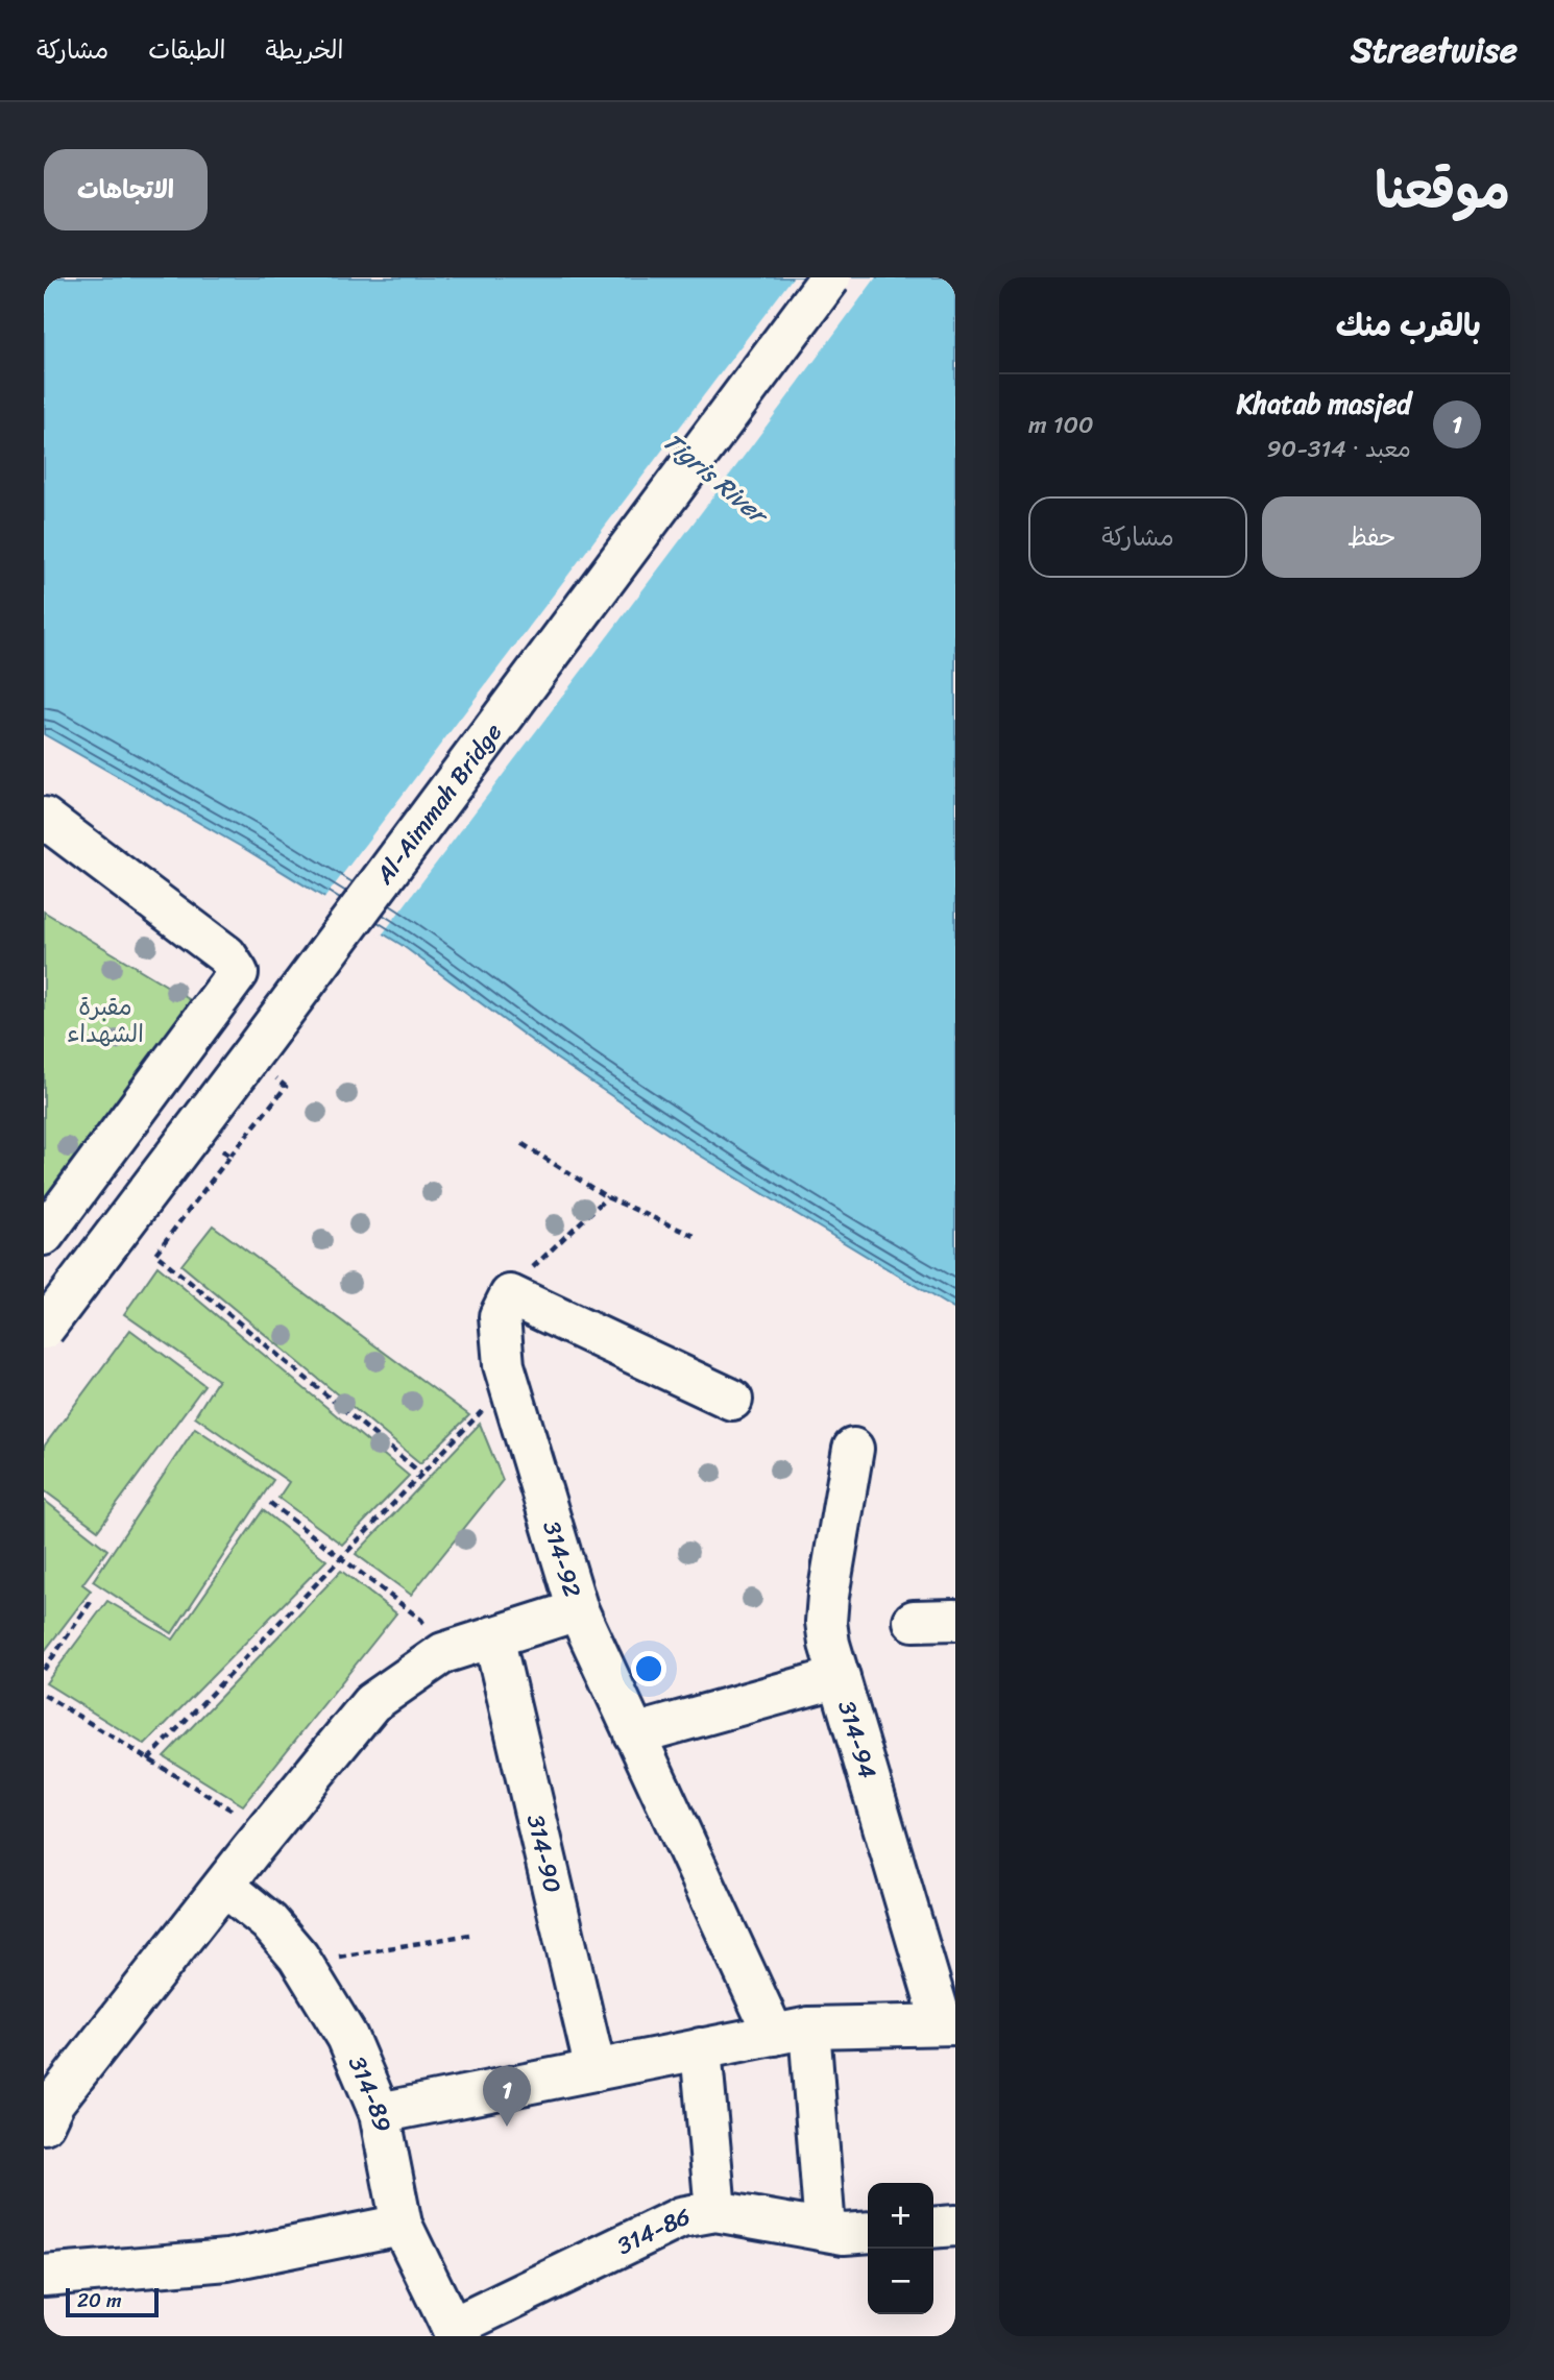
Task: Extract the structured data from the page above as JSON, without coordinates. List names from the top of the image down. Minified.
{"streets":{"street":["Al-Aimmah Bridge","314-92","314-94","314-90","314-89","314-86"]},"crossings":[["314-89","314-86"]],"water":["Tigris River"],"parks":["مقبرة الشهداء"],"scale_bar":"20 m","page":{"header":"Streetwise","nav":["الخريطة","الطبقات","مشاركة"],"title":"موقعنا","buttons":["الاتجاهات",["حفظ","مشاركة"]],"heading":"بالقرب منك","list":[{"mark":"1","name":"Khatab masjed","note":"معبد · 314-90","value":"100 m"}],"pins":"1","map_buttons":["+","−"],"scale":"20 m"}}
